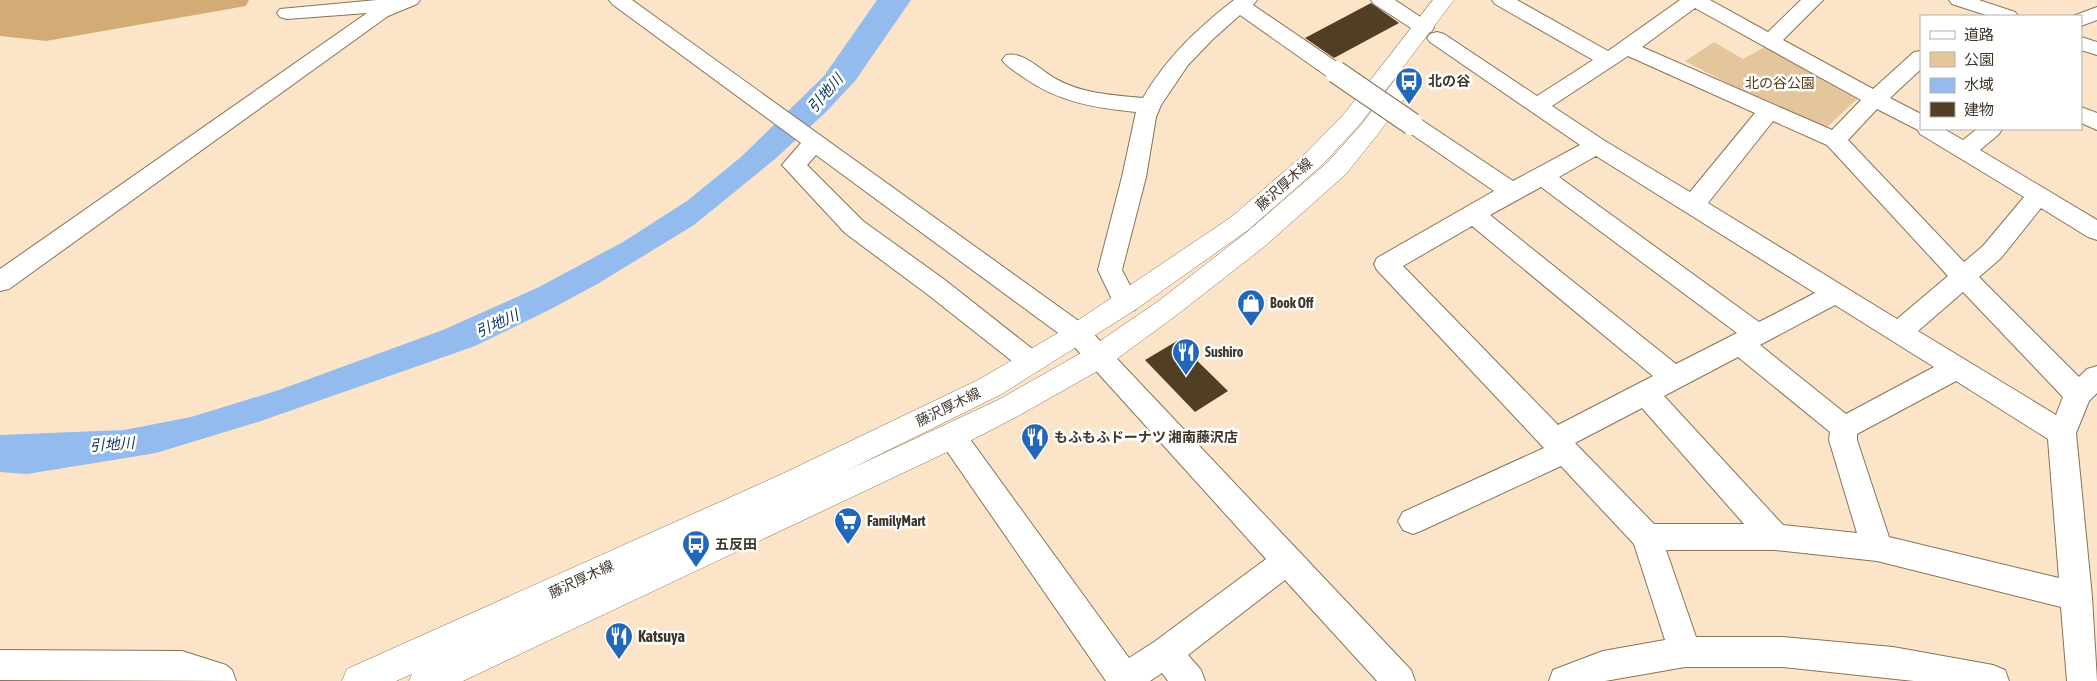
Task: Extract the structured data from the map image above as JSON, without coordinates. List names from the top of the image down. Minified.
{"streets":{"main road":["藤沢厚木線"]},"water":["引地川"],"parks":["北の谷公園"],"places":{"bus stop":["北の谷","五反田"],"shop":["Book Off"],"restaurant":["Sushiro","もふもふドーナツ 湘南藤沢店","Katsuya"],"supermarket":["FamilyMart"]},"legend":["道路","公園","水域","建物"]}
